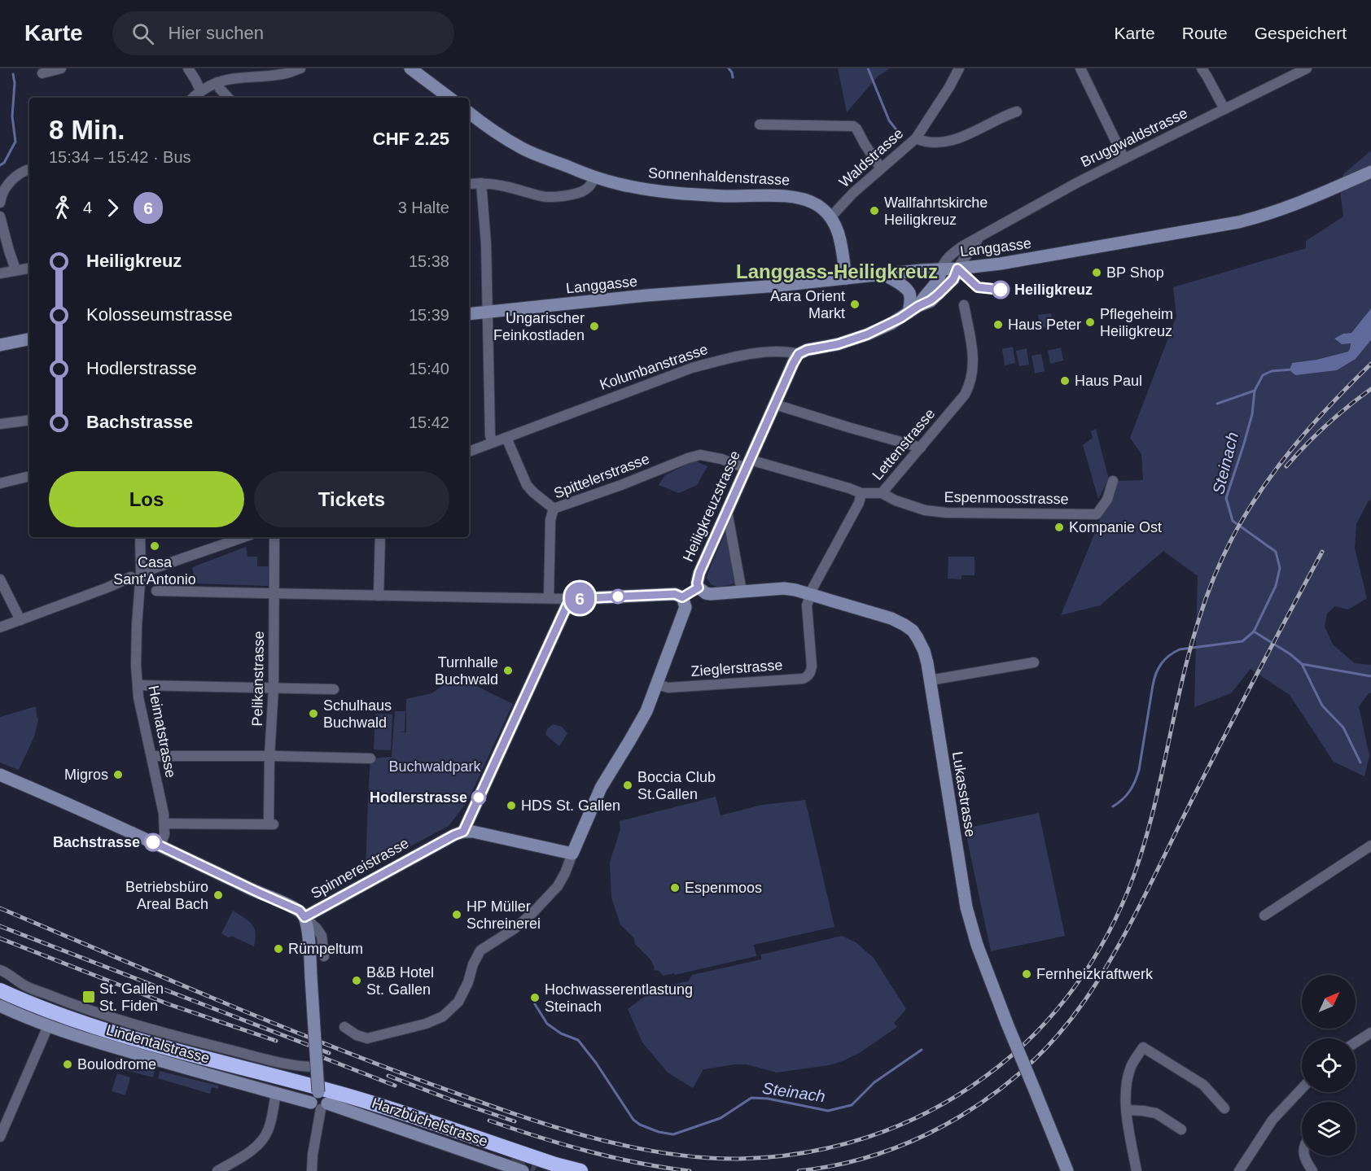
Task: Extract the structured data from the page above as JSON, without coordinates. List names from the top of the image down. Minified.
{"streets":{"street":["Bruggwaldstrasse","Waldstrasse","Sonnenhaldenstrasse","Langgasse","Kolumbanstrasse","Lettenstrasse","Spittelerstrasse","Espenmoosstrasse","Heiligkreuzstrasse","Zieglerstrasse","Pelikanstrasse","Heimatstrasse","Lukasstrasse","Spinnereistrasse","Lindentalstrasse","Harzbüchelstrasse"]},"crossings":[["Bruggwaldstrasse","Langgasse"],["Bruggwaldstrasse","Kolumbanstrasse"],["Waldstrasse","Sonnenhaldenstrasse"],["Sonnenhaldenstrasse","Langgasse"],["Langgasse","Kolumbanstrasse"],["Kolumbanstrasse","Heiligkreuzstrasse"],["Lettenstrasse","Espenmoosstrasse"],["Lettenstrasse","Zieglerstrasse"],["Lettenstrasse","Lukasstrasse"],["Spittelerstrasse","Heiligkreuzstrasse"],["Heiligkreuzstrasse","Lukasstrasse"],["Pelikanstrasse","Heimatstrasse"],["Spinnereistrasse","Lindentalstrasse"],["Spinnereistrasse","Harzbüchelstrasse"],["Lindentalstrasse","Harzbüchelstrasse"]],"districts":["Langgass-Heiligkreuz"],"water":["Steinach"],"parks":["Buchwaldpark"],"places":{"other":["Wallfahrtskirche Heiligkreuz","BP Shop","Heiligkreuz","Aara Orient Markt","Pflegeheim Heiligkreuz","Haus Peter","Ungarischer Feinkostladen","Haus Paul","Kompanie Ost","Casa Sant'Antonio","Turnhalle Buchwald","Schulhaus Buchwald","Migros","Boccia Club St.Gallen","Hodlerstrasse","HDS St. Gallen","Bachstrasse","Espenmoos","Betriebsbüro Areal Bach","HP Müller Schreinerei","Rümpeltum","Fernheizkraftwerk","B&B Hotel St. Gallen","Hochwasserentlastung Steinach","Boulodrome"],"transit":["St. Gallen St. Fiden"]},"lines":["bus line 6"],"north":"top right","page":{"header":"Karte","search":"Hier suchen","nav":["Karte","Route","Gespeichert"],"on_map":"6","heading":["8 Min.","15:34 – 15:42 · Bus","CHF 2.25"],"legs":["4","6","3 Halte"],"list":[{"name":"Heiligkreuz","value":"15:38"},{"name":"Kolosseumstrasse","value":"15:39"},{"name":"Hodlerstrasse","value":"15:40"},{"name":"Bachstrasse","value":"15:42"}],"buttons":["Los","Tickets"]}}
